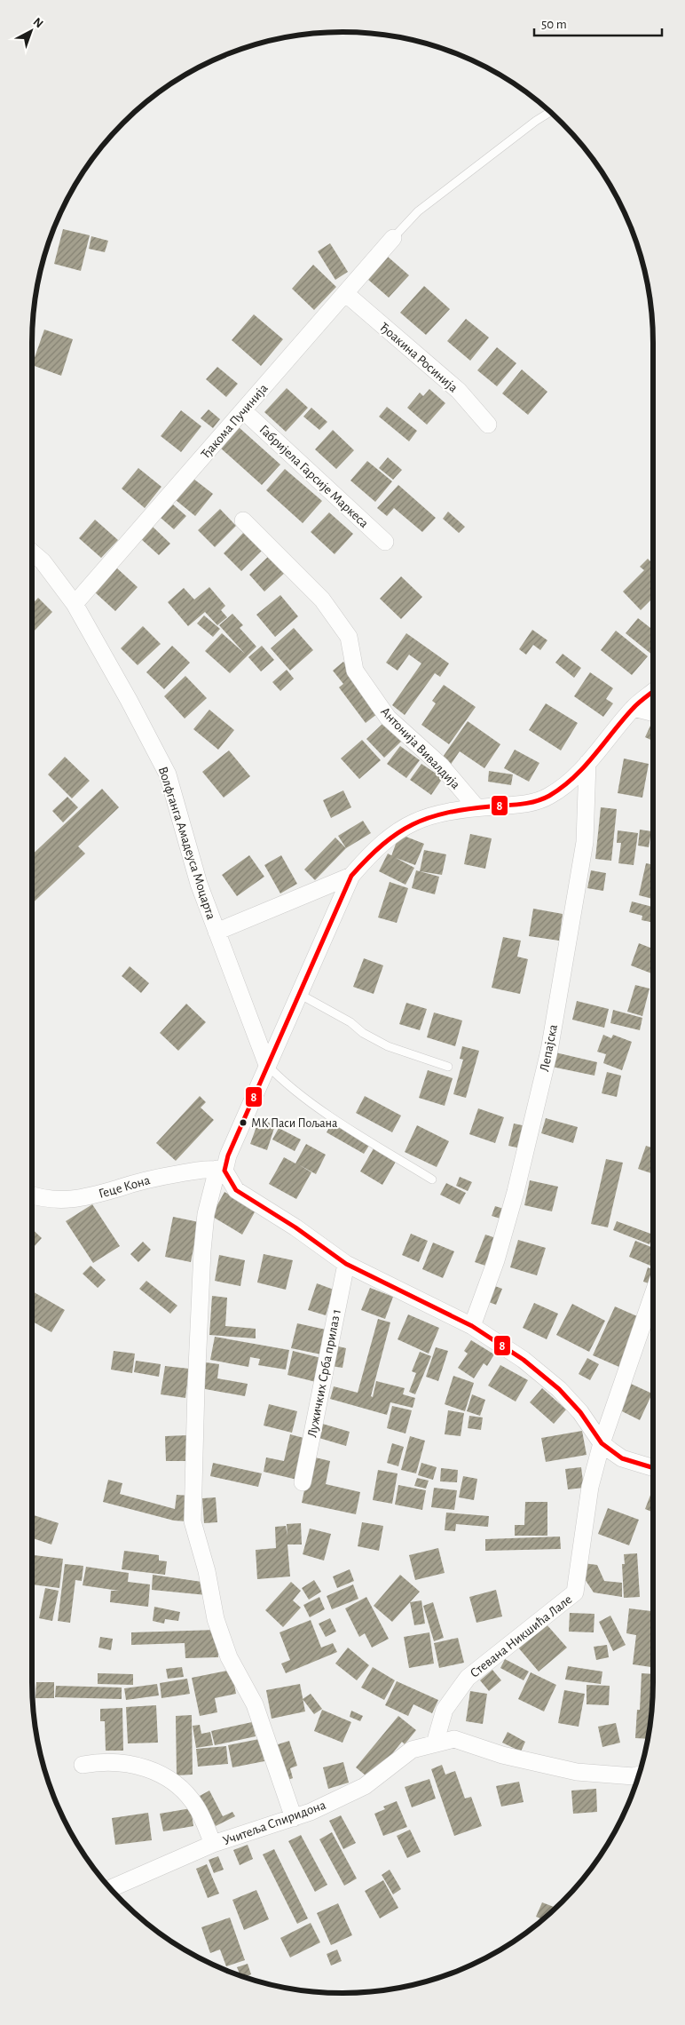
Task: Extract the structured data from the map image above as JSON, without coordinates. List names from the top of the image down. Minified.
{"streets":{"street":["Ђоакина Росинија","Ђакома Пучинија","Габријела Гарсије Маркеса","Антонија Вивалдија","Волфганга Амадеуса Моцарта","Лепајска","Геце Кона","Лужичких Срба прилаз 1","Стевана Никшића Лале","Учитеља Спиридона"]},"crossings":[["Ђоакина Росинија","Ђакома Пучинија"],["Ђакома Пучинија","Габријела Гарсије Маркеса"],["Ђакома Пучинија","Волфганга Амадеуса Моцарта"],["Стевана Никшића Лале","Учитеља Спиридона"]],"places":["МК Паси Пољана"],"lines":["transit line 8"],"scale_bar":"50 m","north":"top right"}
